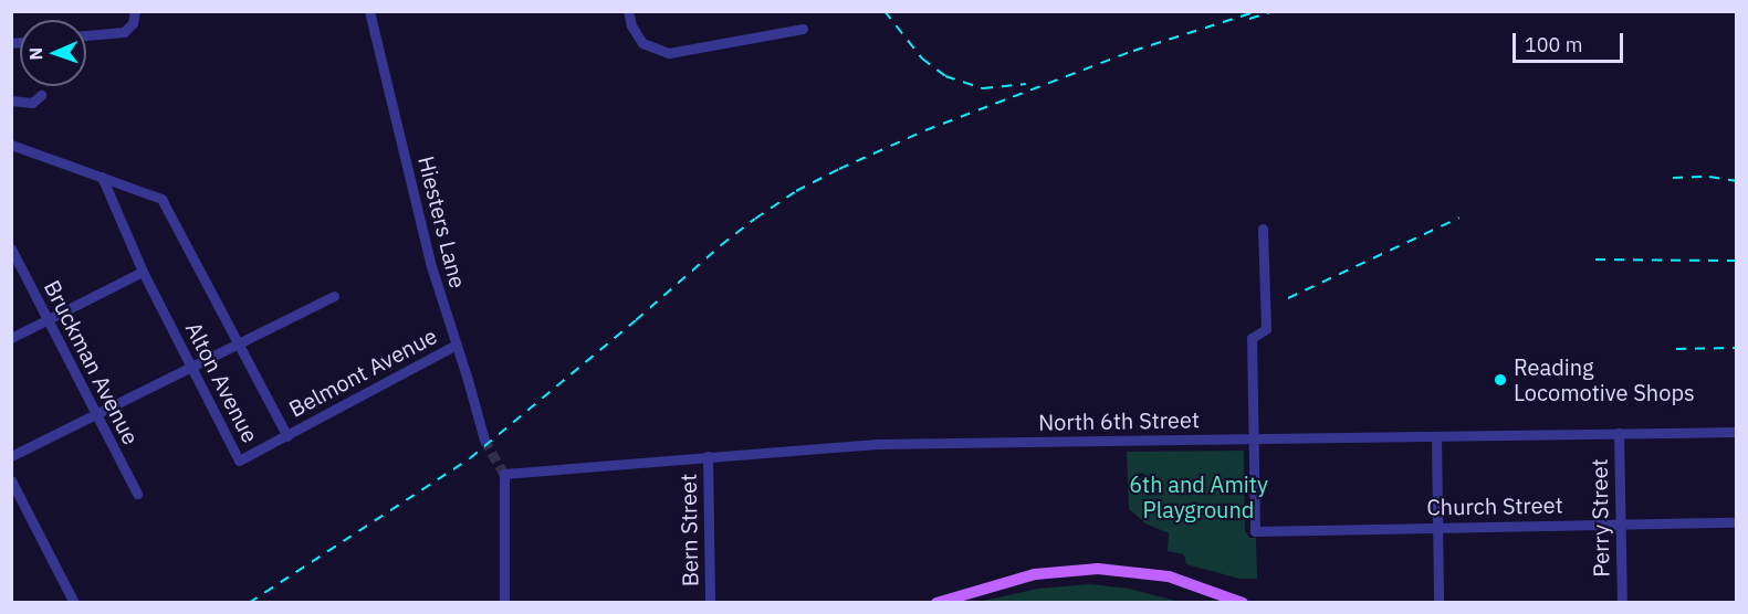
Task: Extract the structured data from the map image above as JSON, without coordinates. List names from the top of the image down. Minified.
{"streets":{"street":["Hiesters Lane","Bruckman Avenue","Belmont Avenue","Alton Avenue","North 6th Street","Church Street","Perry Street","Bern Street"]},"crossings":[["Hiesters Lane","Belmont Avenue"],["Belmont Avenue","Alton Avenue"],["North 6th Street","Church Street"],["North 6th Street","Perry Street"],["North 6th Street","Bern Street"],["Church Street","Perry Street"]],"parks":["6th and Amity Playground"],"places":["Reading Locomotive Shops"],"scale_bar":"100 m","north":"left"}
